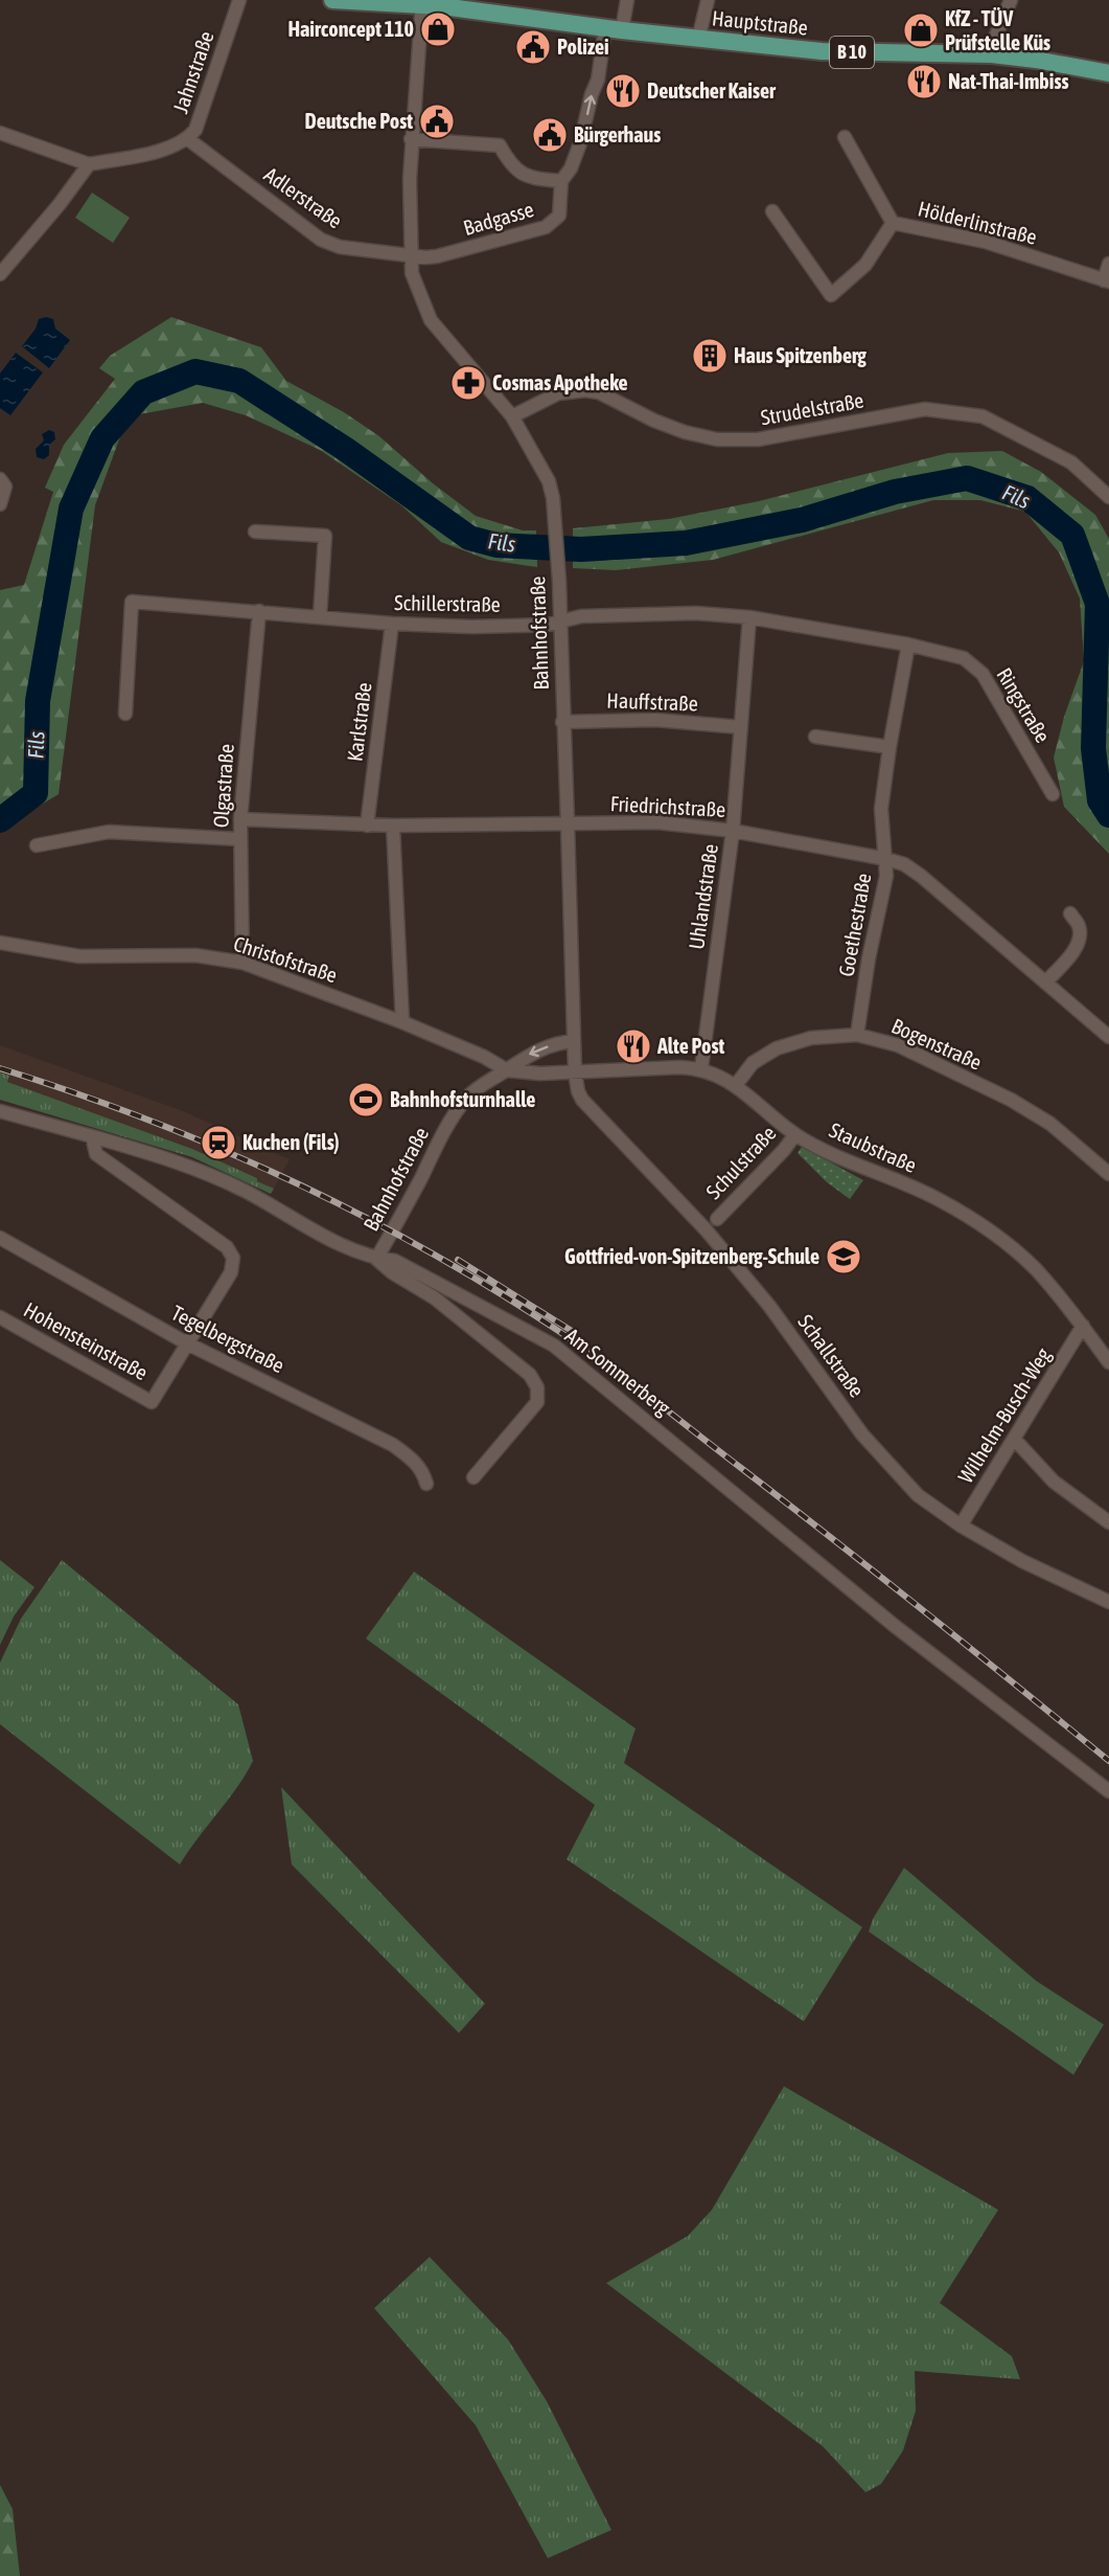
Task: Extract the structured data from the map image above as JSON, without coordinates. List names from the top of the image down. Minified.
{"streets":{"main road":["Hauptstraße","B 10"],"street":["Jahnstraße","Adlerstraße","Badgasse","Hölderlinstraße","Strudelstraße","Schillerstraße","Bahnhofstraße","Hauffstraße","Ringstraße","Karlstraße","Olgastraße","Friedrichstraße","Uhlandstraße","Goethestraße","Christofstraße","Bogenstraße","Staubstraße","Schulstraße","Tegelbergstraße","Hohensteinstraße","Schallstraße","Am Sommerberg","Wilhelm-Busch-Weg"]},"crossings":[["Hauptstraße","Bahnhofstraße"],["Jahnstraße","Adlerstraße"],["Adlerstraße","Badgasse"],["Adlerstraße","Bahnhofstraße"],["Badgasse","Bahnhofstraße"],["Strudelstraße","Bahnhofstraße"],["Schillerstraße","Bahnhofstraße"],["Schillerstraße","Ringstraße"],["Schillerstraße","Karlstraße"],["Schillerstraße","Olgastraße"],["Schillerstraße","Uhlandstraße"],["Schillerstraße","Goethestraße"],["Bahnhofstraße","Hauffstraße"],["Bahnhofstraße","Friedrichstraße"],["Bahnhofstraße","Christofstraße"],["Bahnhofstraße","Staubstraße"],["Bahnhofstraße","Schallstraße"],["Bahnhofstraße","Am Sommerberg"],["Hauffstraße","Uhlandstraße"],["Ringstraße","Goethestraße"],["Karlstraße","Friedrichstraße"],["Olgastraße","Friedrichstraße"],["Olgastraße","Christofstraße"],["Friedrichstraße","Uhlandstraße"],["Friedrichstraße","Goethestraße"],["Uhlandstraße","Staubstraße"],["Goethestraße","Bogenstraße"],["Bogenstraße","Staubstraße"],["Staubstraße","Schulstraße"],["Staubstraße","Schallstraße"],["Staubstraße","Wilhelm-Busch-Weg"],["Tegelbergstraße","Hohensteinstraße"],["Schallstraße","Wilhelm-Busch-Weg"]],"water":["Fils"],"places":{"shop":["Hairconcept 110","KfZ - TÜV Prüfstelle Küs"],"public building":["Polizei","Deutsche Post","Bürgerhaus"],"restaurant":["Nat-Thai-Imbiss","Deutscher Kaiser","Alte Post"],"building":["Haus Spitzenberg"],"pharmacy":["Cosmas Apotheke"],"sports":["Bahnhofsturnhalle"],"station":["Kuchen (Fils)"],"school or university":["Gottfried-von-Spitzenberg-Schule"]}}
